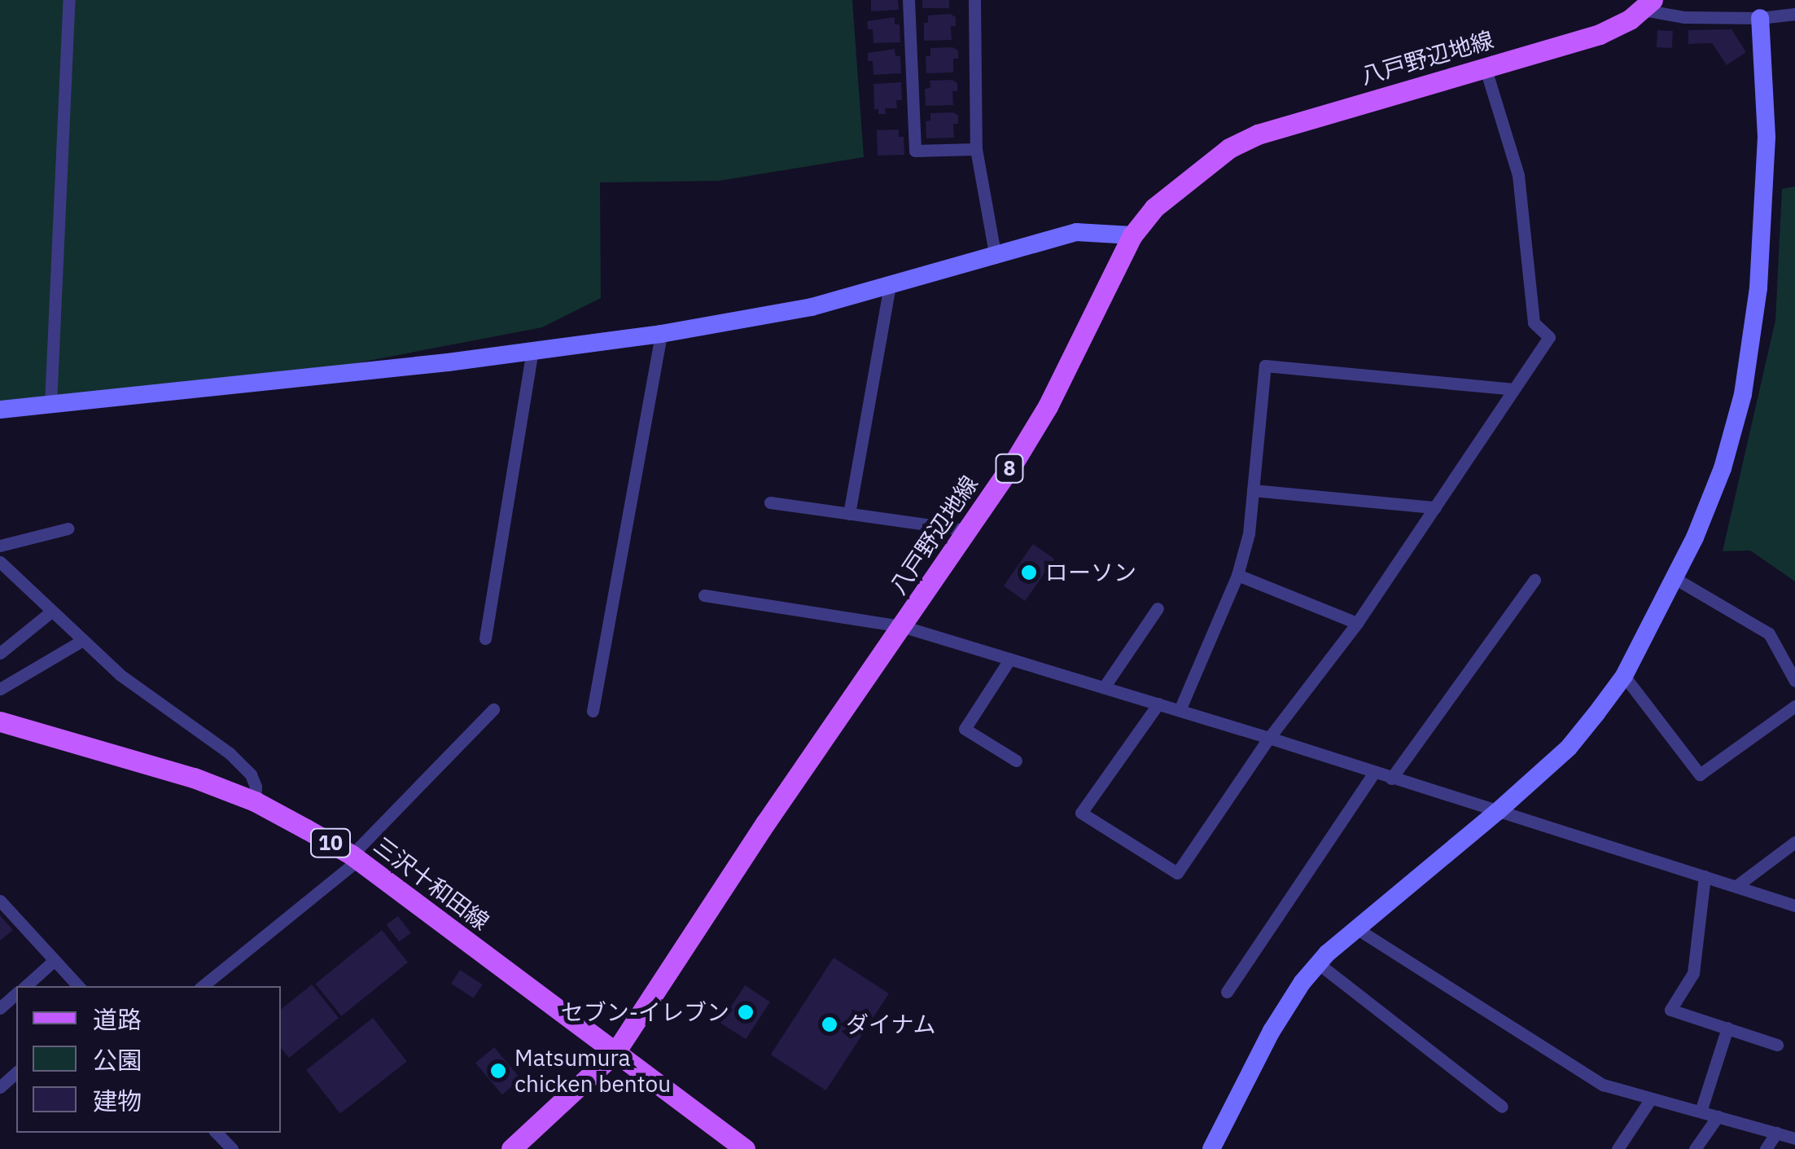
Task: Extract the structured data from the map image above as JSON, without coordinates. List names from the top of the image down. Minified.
{"streets":{"main road":["八戸野辺地線","8","10","三沢十和田線"]},"crossings":[["八戸野辺地線","三沢十和田線"]],"places":["ローソン","セブン-イレブン","ダイナム","Matsumura chicken bentou"],"legend":["道路","公園","建物"]}
